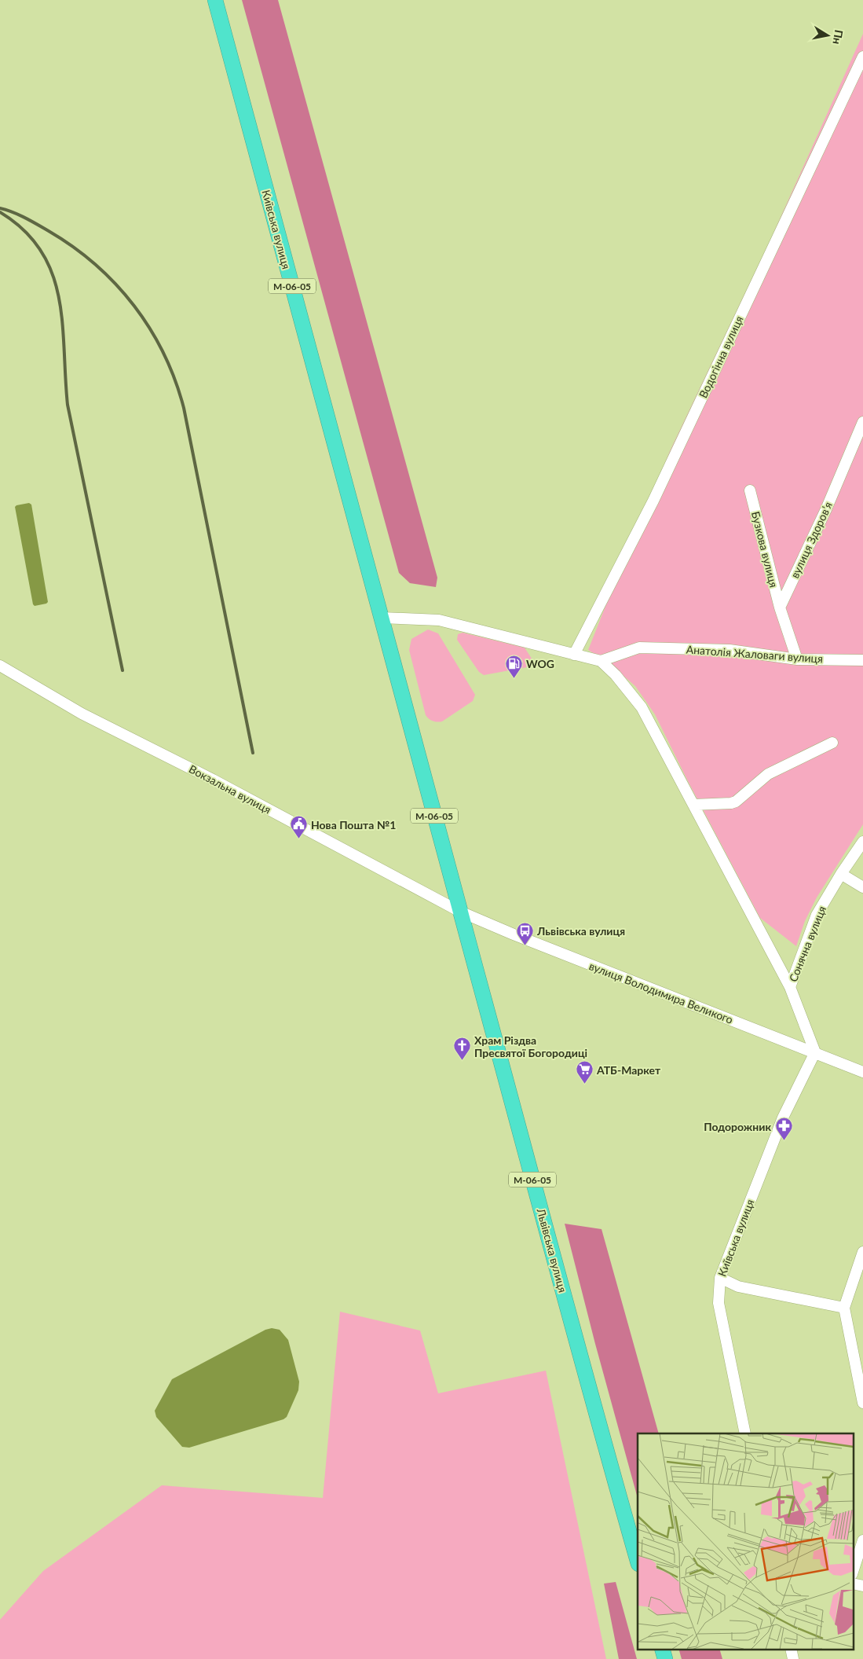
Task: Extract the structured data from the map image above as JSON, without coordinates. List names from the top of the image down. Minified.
{"streets":{"highway":["Київська вулиця","М-06-05","Львівська вулиця"],"street":["Водогінна вулиця","вулиця Здоровʼя","Бузкова вулиця","Анатолія Жаловаги вулиця","Вокзальна вулиця","Сонячна вулиця","вулиця Володимира Великого"]},"crossings":[["Київська вулиця","вулиця Володимира Великого"],["Київська вулиця","Львівська вулиця"],["вулиця Здоровʼя","Бузкова вулиця"],["Вокзальна вулиця","вулиця Володимира Великого"],["Вокзальна вулиця","Львівська вулиця"],["вулиця Володимира Великого","Львівська вулиця"]],"places":{"fuel station":["WOG"],"public building":["Нова Пошта №1"],"bus stop":["Львівська вулиця"],"church":["Храм Різдва Пресвятої Богородиці"],"supermarket":["АТБ-Маркет"],"pharmacy":["Подорожник"]},"north":"right"}
